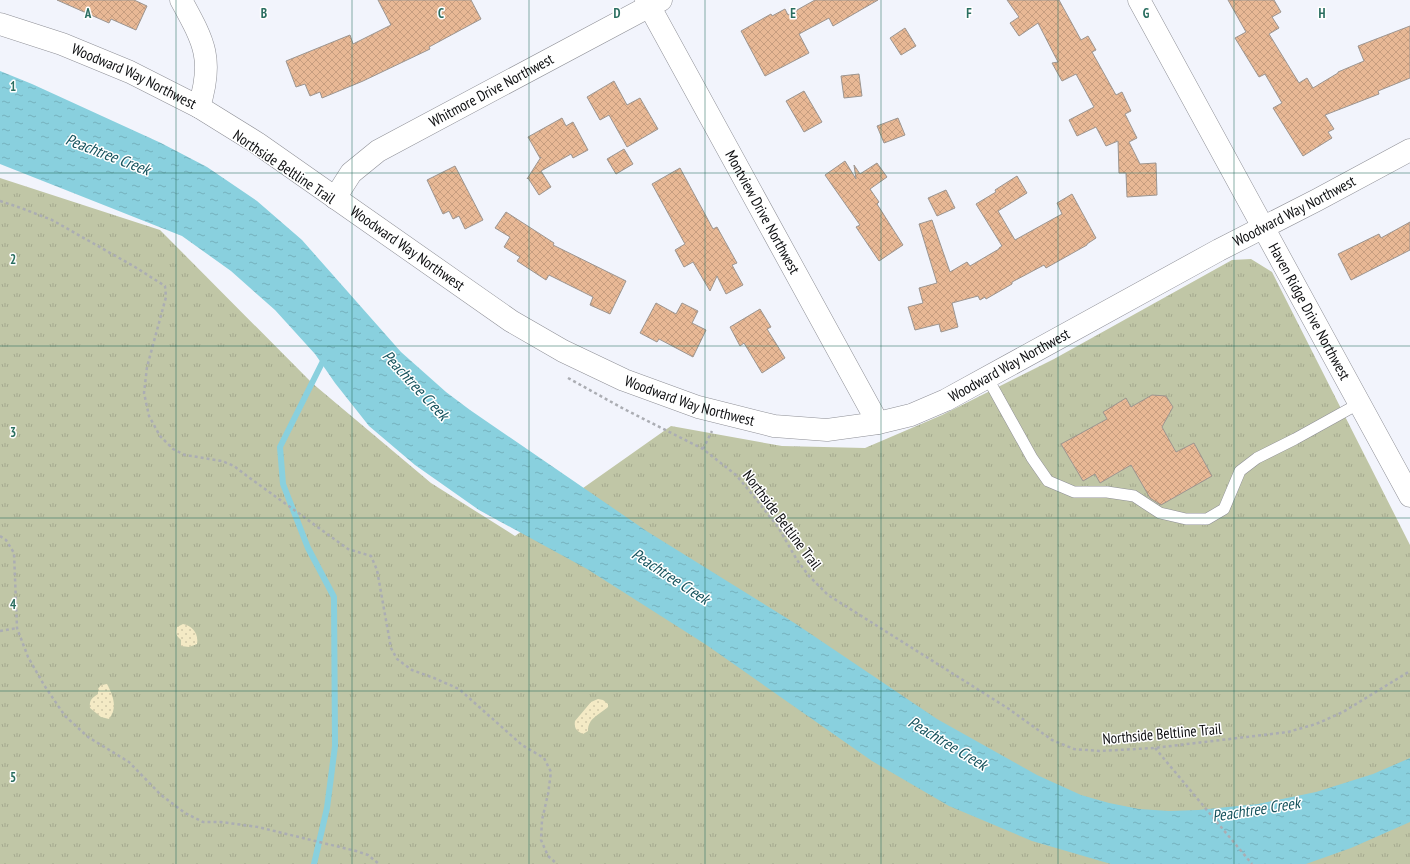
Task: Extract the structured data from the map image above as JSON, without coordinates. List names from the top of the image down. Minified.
{"streets":{"street":["Woodward Way Northwest","Whitmore Drive Northwest","Montview Drive Northwest","Haven Ridge Drive Northwest"],"path":["Northside Beltline Trail"]},"crossings":[["Woodward Way Northwest","Whitmore Drive Northwest"],["Woodward Way Northwest","Montview Drive Northwest"],["Woodward Way Northwest","Haven Ridge Drive Northwest"],["Whitmore Drive Northwest","Montview Drive Northwest"]],"water":["Peachtree Creek"],"grid":{"columns":["A","B","C","D","E","F","G","H"],"rows":["1","2","3","4","5"]}}
